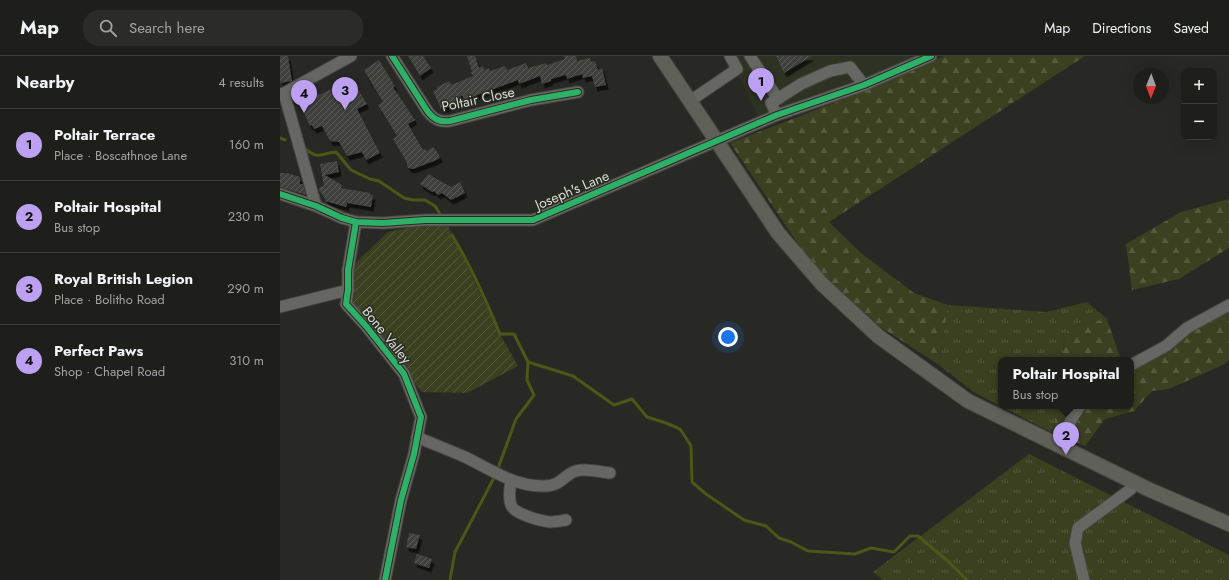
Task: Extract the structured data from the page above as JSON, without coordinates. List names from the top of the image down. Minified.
{"streets":{"street":["Poltair Close","Joseph's Lane","Bone Valley"]},"crossings":[["Joseph's Lane","Bone Valley"]],"north":"bottom","page":{"header":"Map","search":"Search here","nav":["Map","Directions","Saved"],"heading":["Nearby","4 results"],"map_buttons":["+","−"],"pins":["1","3","4","2"],"list":[{"mark":"1","name":"Poltair Terrace","note":"Place · Boscathnoe Lane","value":"160 m"},{"mark":"2","name":"Poltair Hospital","note":"Bus stop","value":"230 m"},{"mark":"3","name":"Royal British Legion","note":"Place · Bolitho Road","value":"290 m"},{"mark":"4","name":"Perfect Paws","note":"Shop · Chapel Road","value":"310 m"}],"popup":["Poltair Hospital","Bus stop"]}}
